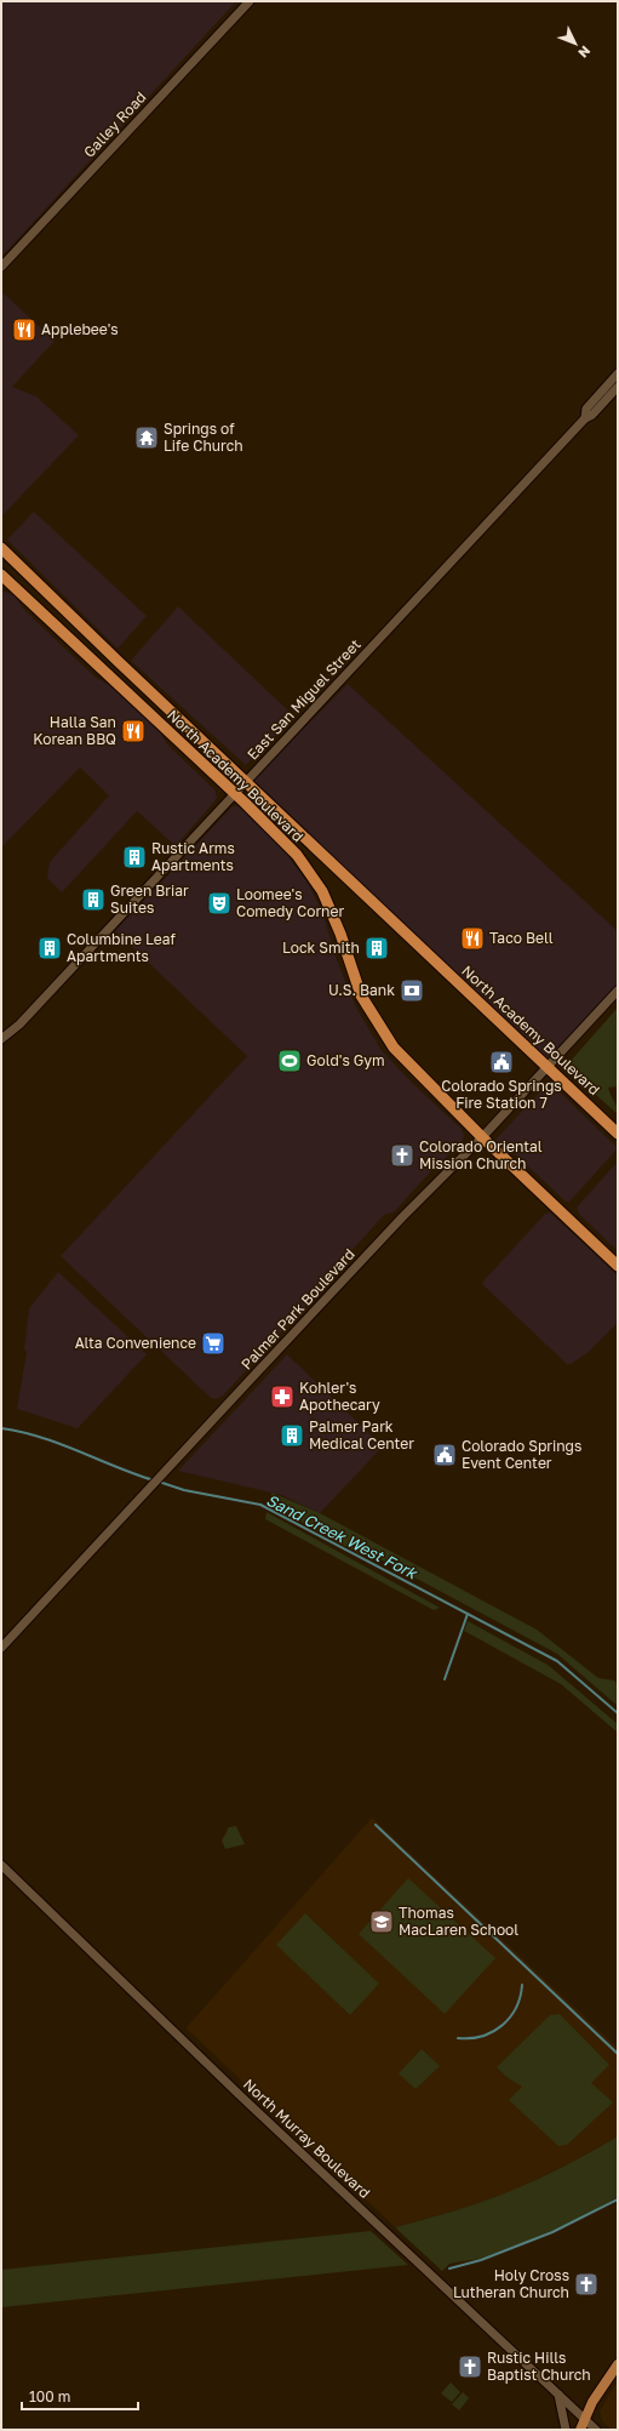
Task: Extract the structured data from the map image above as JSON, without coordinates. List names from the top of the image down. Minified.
{"streets":{"highway":["North Academy Boulevard"],"main road":["Galley Road","East San Miguel Street","Palmer Park Boulevard","North Murray Boulevard"]},"crossings":[["East San Miguel Street","North Academy Boulevard"],["North Academy Boulevard","Palmer Park Boulevard"]],"water":["Sand Creek West Fork"],"places":{"restaurant":["Applebee's","Halla San Korean BBQ","Taco Bell"],"temple":["Springs of Life Church"],"building":["Rustic Arms Apartments","Green Briar Suites","Columbine Leaf Apartments","Lock Smith","Palmer Park Medical Center"],"theatre":["Loomee's Comedy Corner"],"bank":["U.S. Bank"],"sports":["Gold's Gym"],"public building":["Colorado Springs Fire Station 7","Colorado Springs Event Center"],"church":["Colorado Oriental Mission Church","Holy Cross Lutheran Church","Rustic Hills Baptist Church"],"supermarket":["Alta Convenience"],"pharmacy":["Kohler's Apothecary"],"school or university":["Thomas MacLaren School"]},"scale_bar":"100 m","north":"bottom right"}
